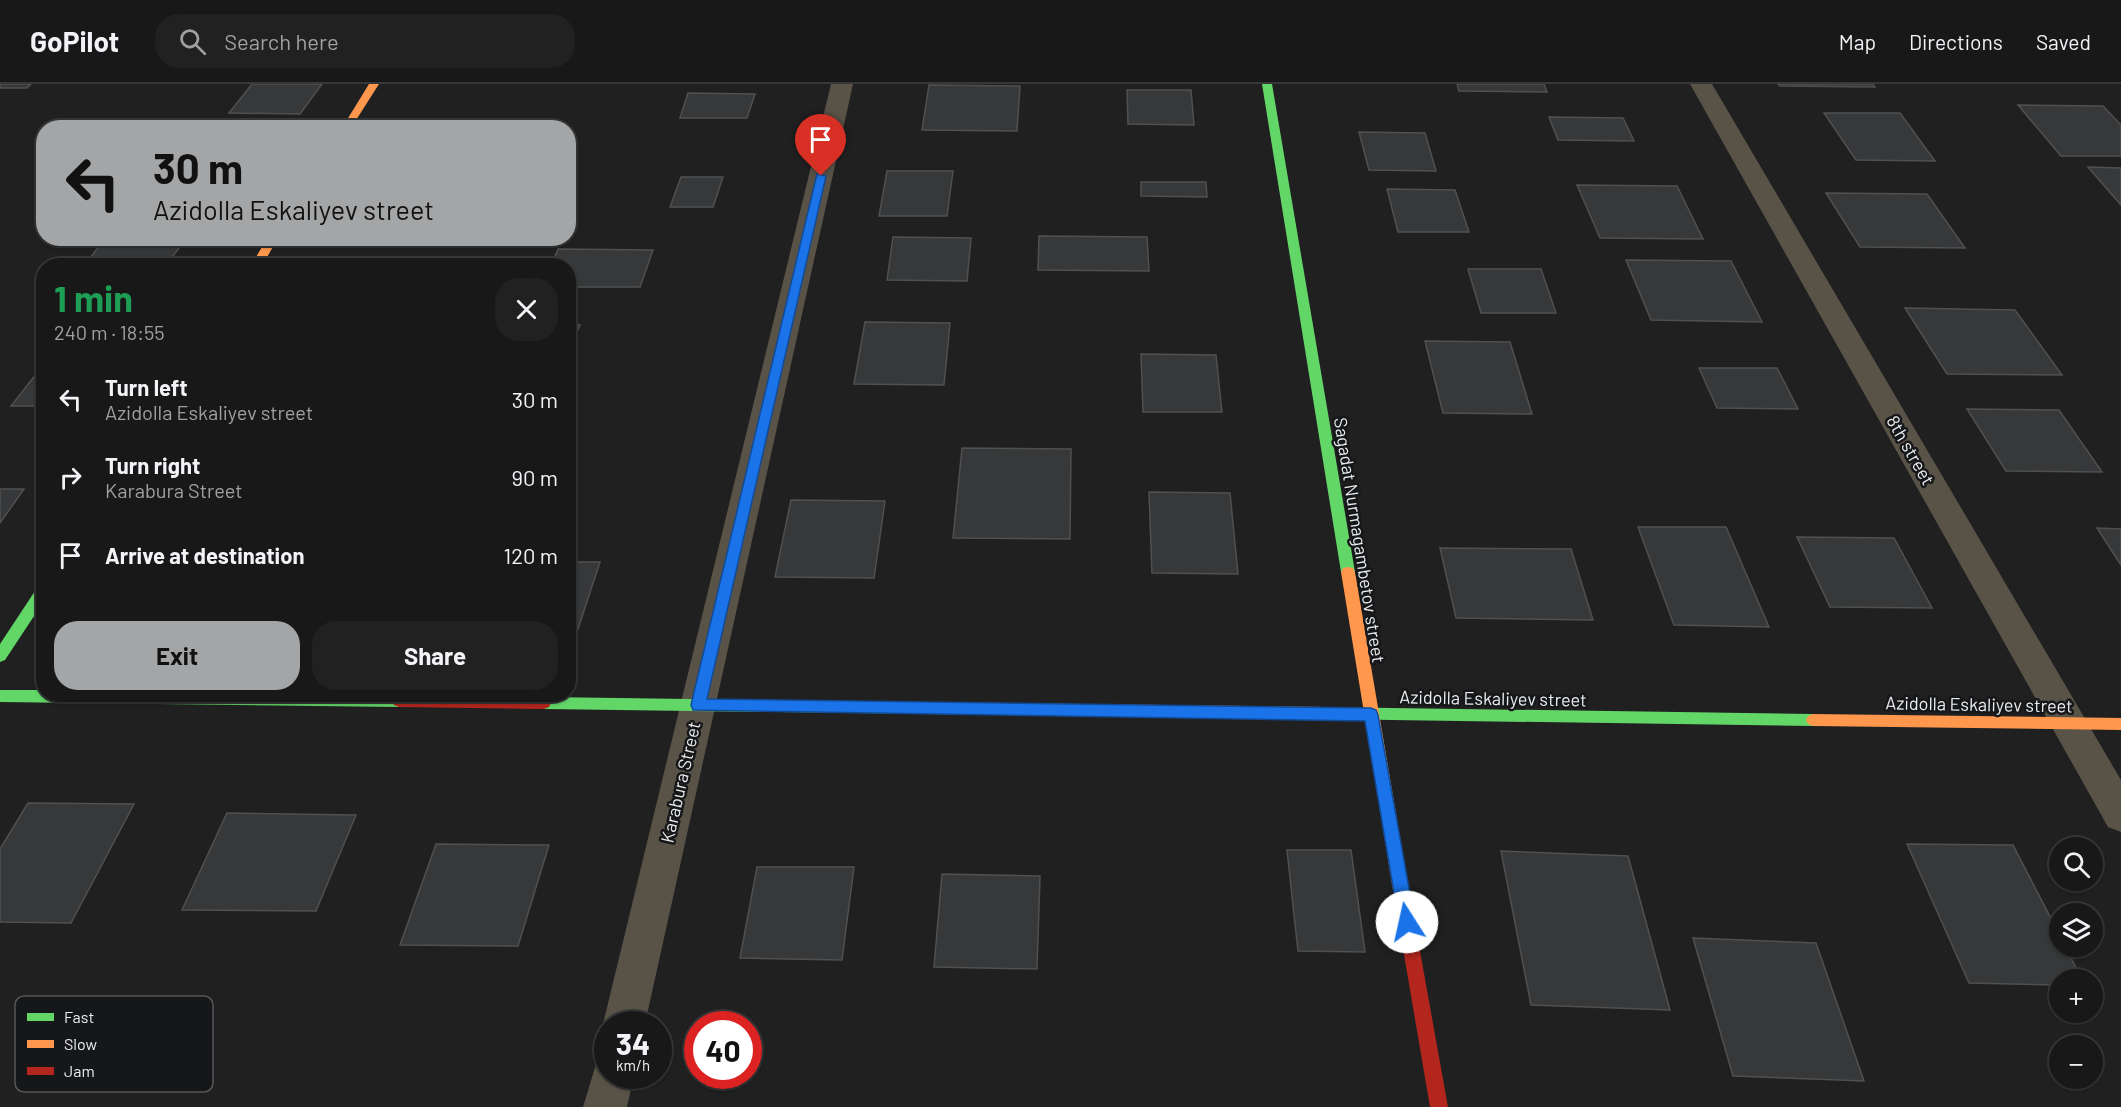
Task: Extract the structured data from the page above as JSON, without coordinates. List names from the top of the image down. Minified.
{"streets":{"street":["8th street","Sagadat Nurmagambetov street","Azidolla Eskaliyev street","Karabura Street"]},"crossings":[["8th street","Azidolla Eskaliyev street"],["Sagadat Nurmagambetov street","Azidolla Eskaliyev street"],["Azidolla Eskaliyev street","Karabura Street"]],"legend":["Fast","Slow","Jam"],"page":{"header":"GoPilot","search":"Search here","nav":["Map","Directions","Saved"],"turn":["30 m","Azidolla Eskaliyev street"],"heading":["1 min","240 m · 18:55"],"list":[{"name":"Turn left","note":"Azidolla Eskaliyev street","value":"30 m"},{"name":"Turn right","note":"Karabura Street","value":"90 m"},{"name":"Arrive at destination","value":"120 m"}],"buttons":["Exit","Share"],"map_buttons":["+","−"],"speed":"34 km/h","limit":"40"}}
